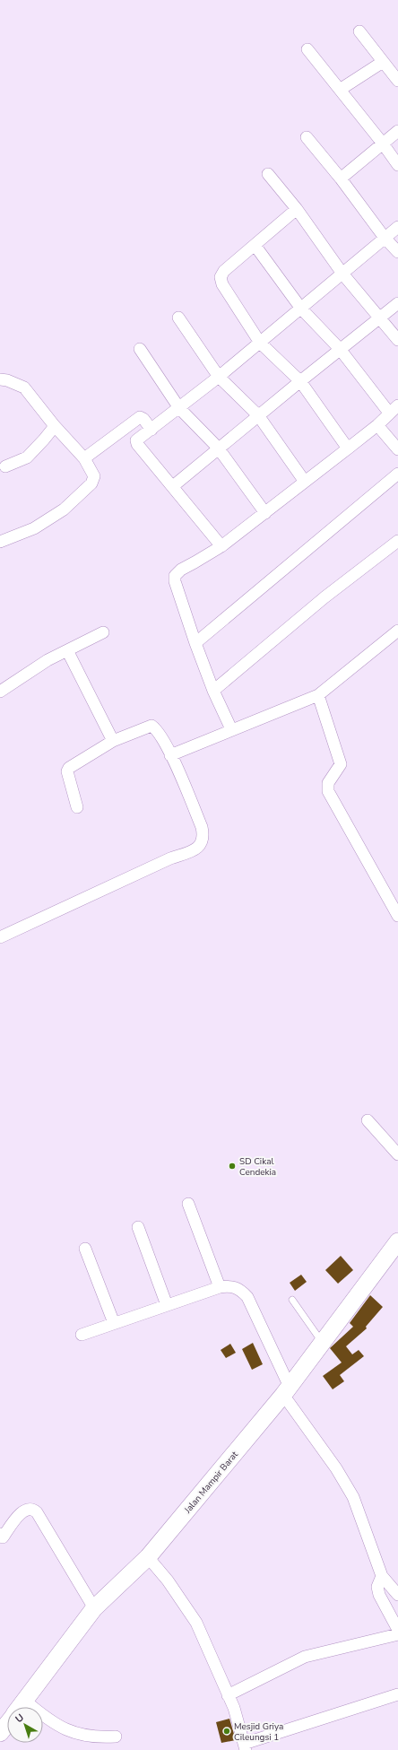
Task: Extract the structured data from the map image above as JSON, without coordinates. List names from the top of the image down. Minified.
{"streets":{"street":["Jalan Mampir Barat"]},"places":["SD Cikal Cendekia","Mesjid Griya Cileungsi 1"],"north":"top left"}
